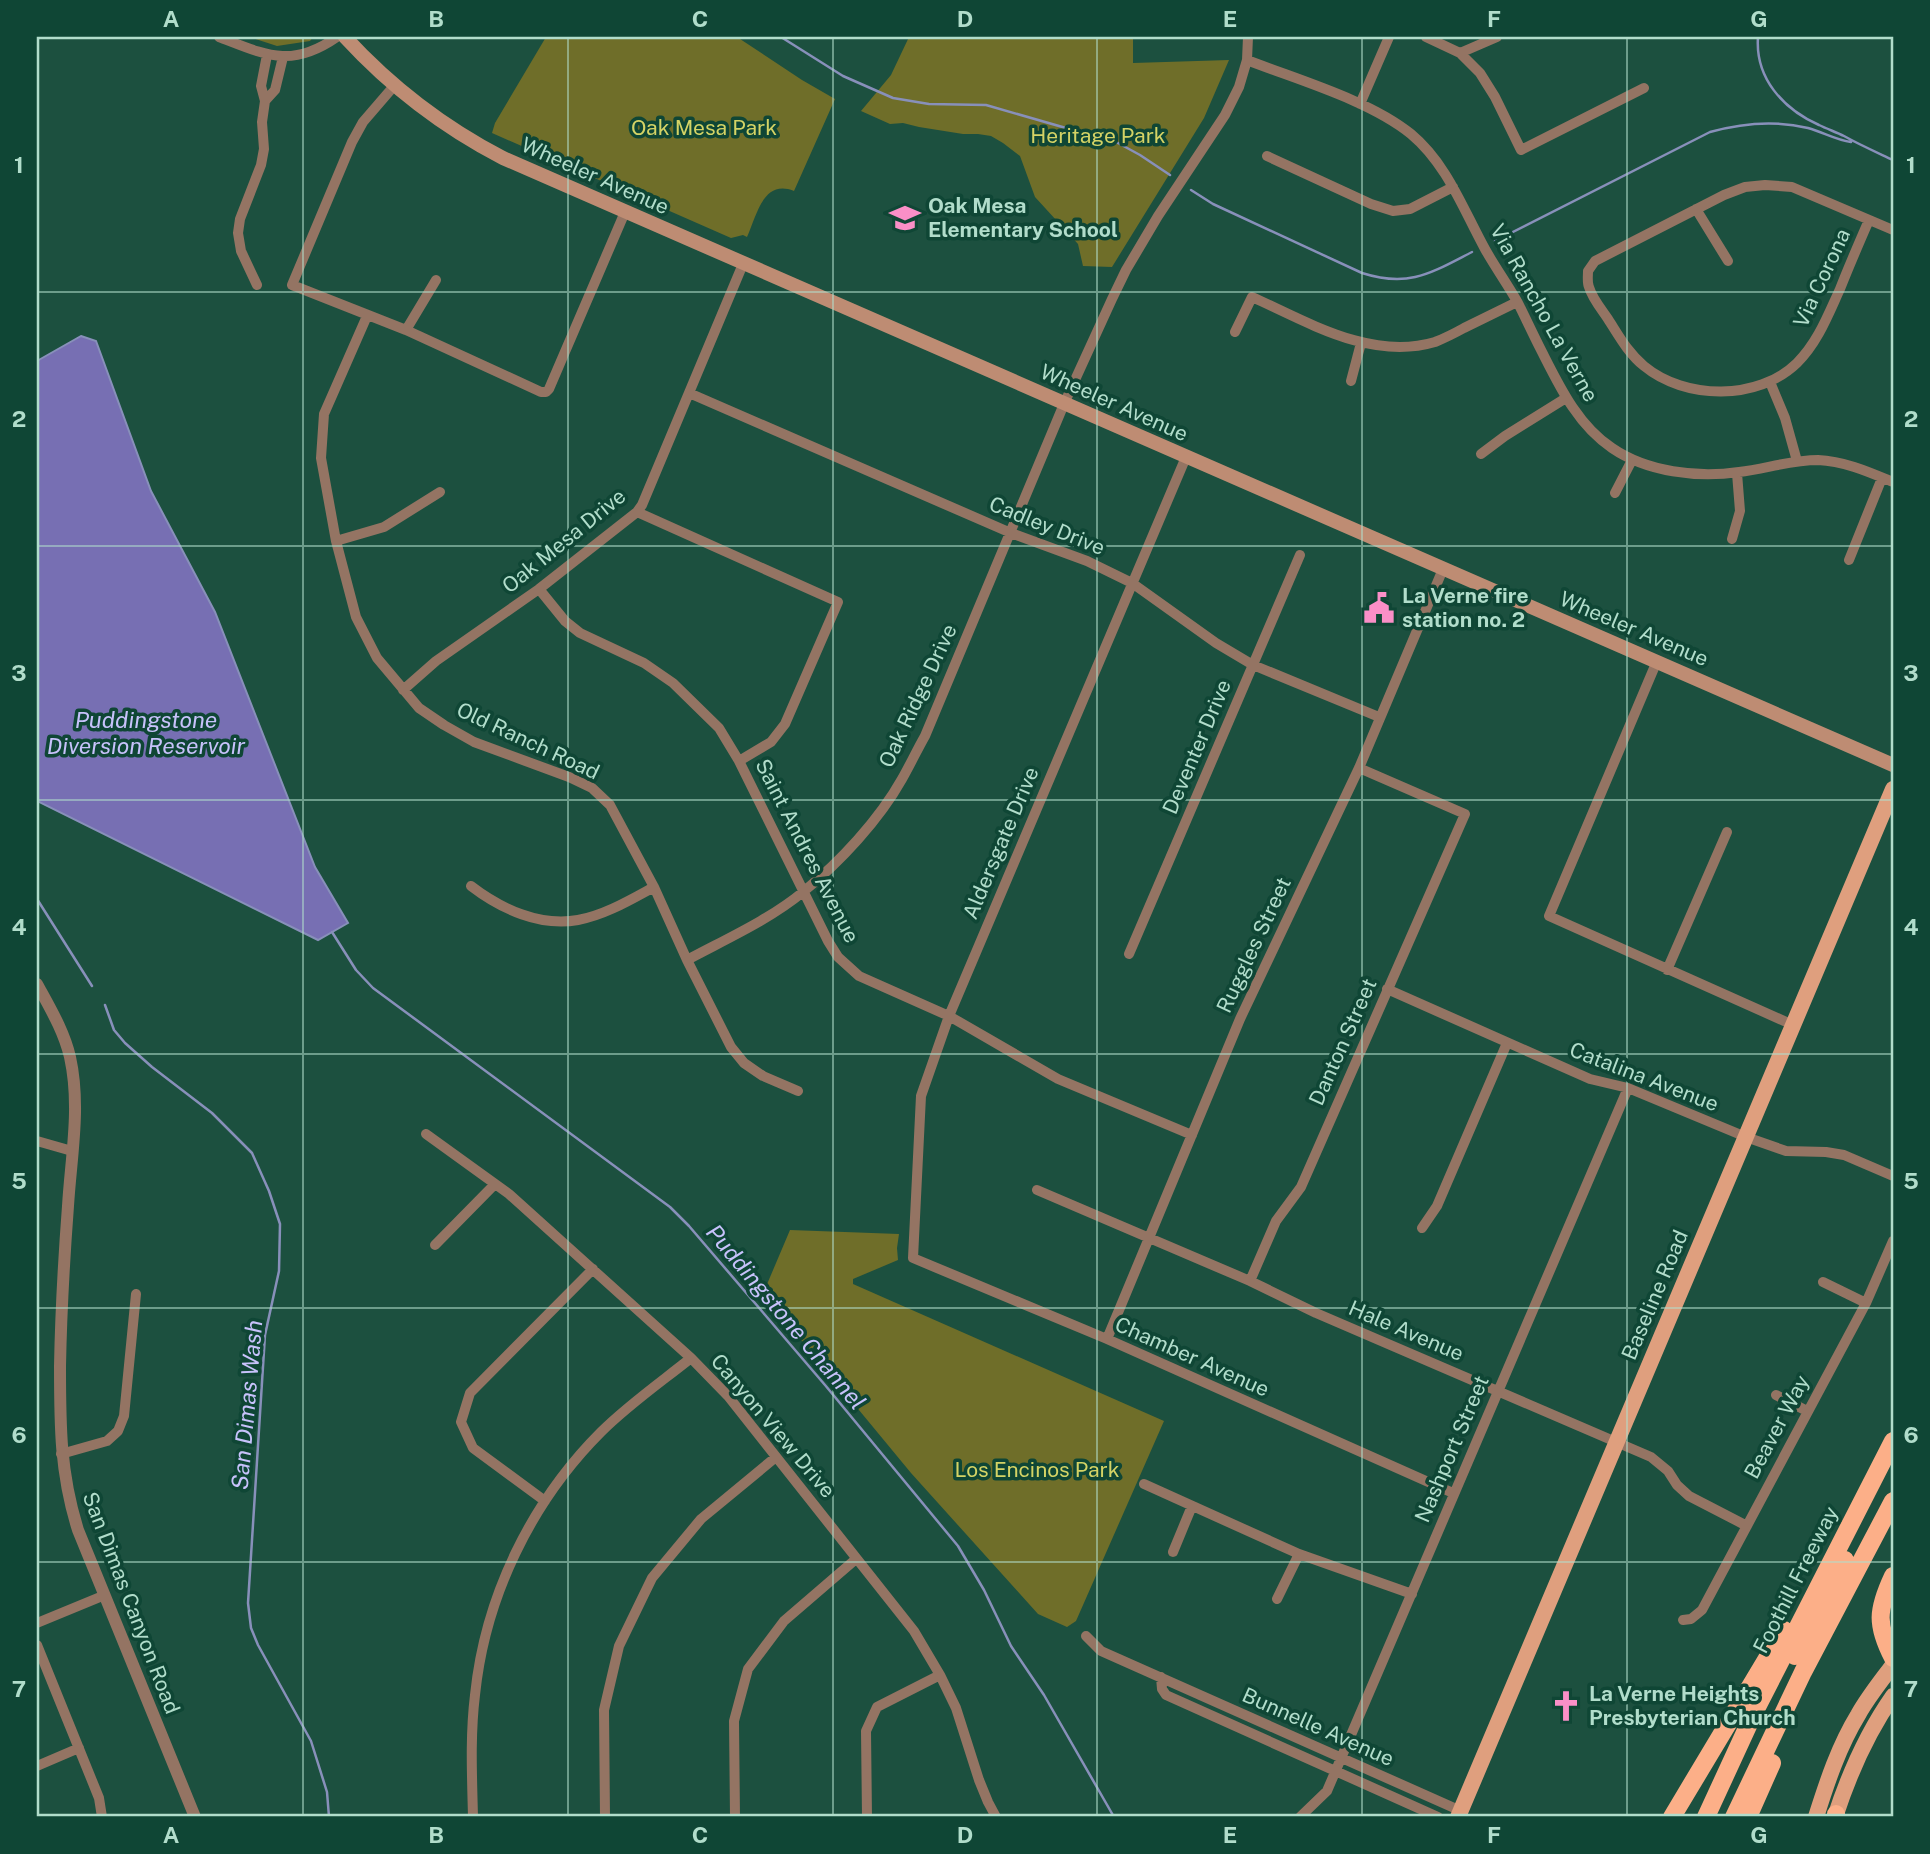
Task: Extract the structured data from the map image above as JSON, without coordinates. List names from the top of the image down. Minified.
{"streets":{"highway":["Foothill Freeway"],"main road":["Wheeler Avenue","Baseline Road"],"street":["Via Corona","Via Rancho La Verne","Cadley Drive","Oak Mesa Drive","Oak Ridge Drive","Old Ranch Road","Deventer Drive","Aldersgate Drive","Saint Andres Avenue","Ruggles Street","Danton Street","Catalina Avenue","Hale Avenue","Chamber Avenue","Canyon View Drive","Beaver Way","Nashport Street","San Dimas Canyon Road","Bunnelle Avenue"]},"crossings":[["Wheeler Avenue","Oak Mesa Drive"],["Wheeler Avenue","Oak Ridge Drive"],["Wheeler Avenue","Aldersgate Drive"],["Wheeler Avenue","Ruggles Street"],["Via Rancho La Verne","Oak Ridge Drive"],["Cadley Drive","Oak Mesa Drive"],["Cadley Drive","Oak Ridge Drive"],["Cadley Drive","Deventer Drive"],["Cadley Drive","Aldersgate Drive"],["Cadley Drive","Ruggles Street"],["Oak Mesa Drive","Old Ranch Road"],["Oak Mesa Drive","Saint Andres Avenue"],["Oak Ridge Drive","Old Ranch Road"],["Oak Ridge Drive","Saint Andres Avenue"],["Aldersgate Drive","Saint Andres Avenue"],["Aldersgate Drive","Chamber Avenue"],["Saint Andres Avenue","Ruggles Street"],["Ruggles Street","Danton Street"],["Ruggles Street","Hale Avenue"],["Ruggles Street","Chamber Avenue"],["Danton Street","Catalina Avenue"],["Danton Street","Hale Avenue"],["Catalina Avenue","Baseline Road"],["Catalina Avenue","Nashport Street"],["Baseline Road","Hale Avenue"],["Baseline Road","Bunnelle Avenue"],["Hale Avenue","Beaver Way"],["Hale Avenue","Nashport Street"],["Chamber Avenue","Nashport Street"],["Nashport Street","Bunnelle Avenue"]],"water":["Puddingstone Diversion Reservoir","Puddingstone Channel","San Dimas Wash"],"parks":["Oak Mesa Park","Heritage Park","Los Encinos Park"],"places":{"school or university":["Oak Mesa Elementary School"],"public building":["La Verne fire station no. 2"],"church":["La Verne Heights Presbyterian Church"]},"grid":{"columns":["A","B","C","D","E","F","G"],"rows":["1","2","3","4","5","6","7"]}}
